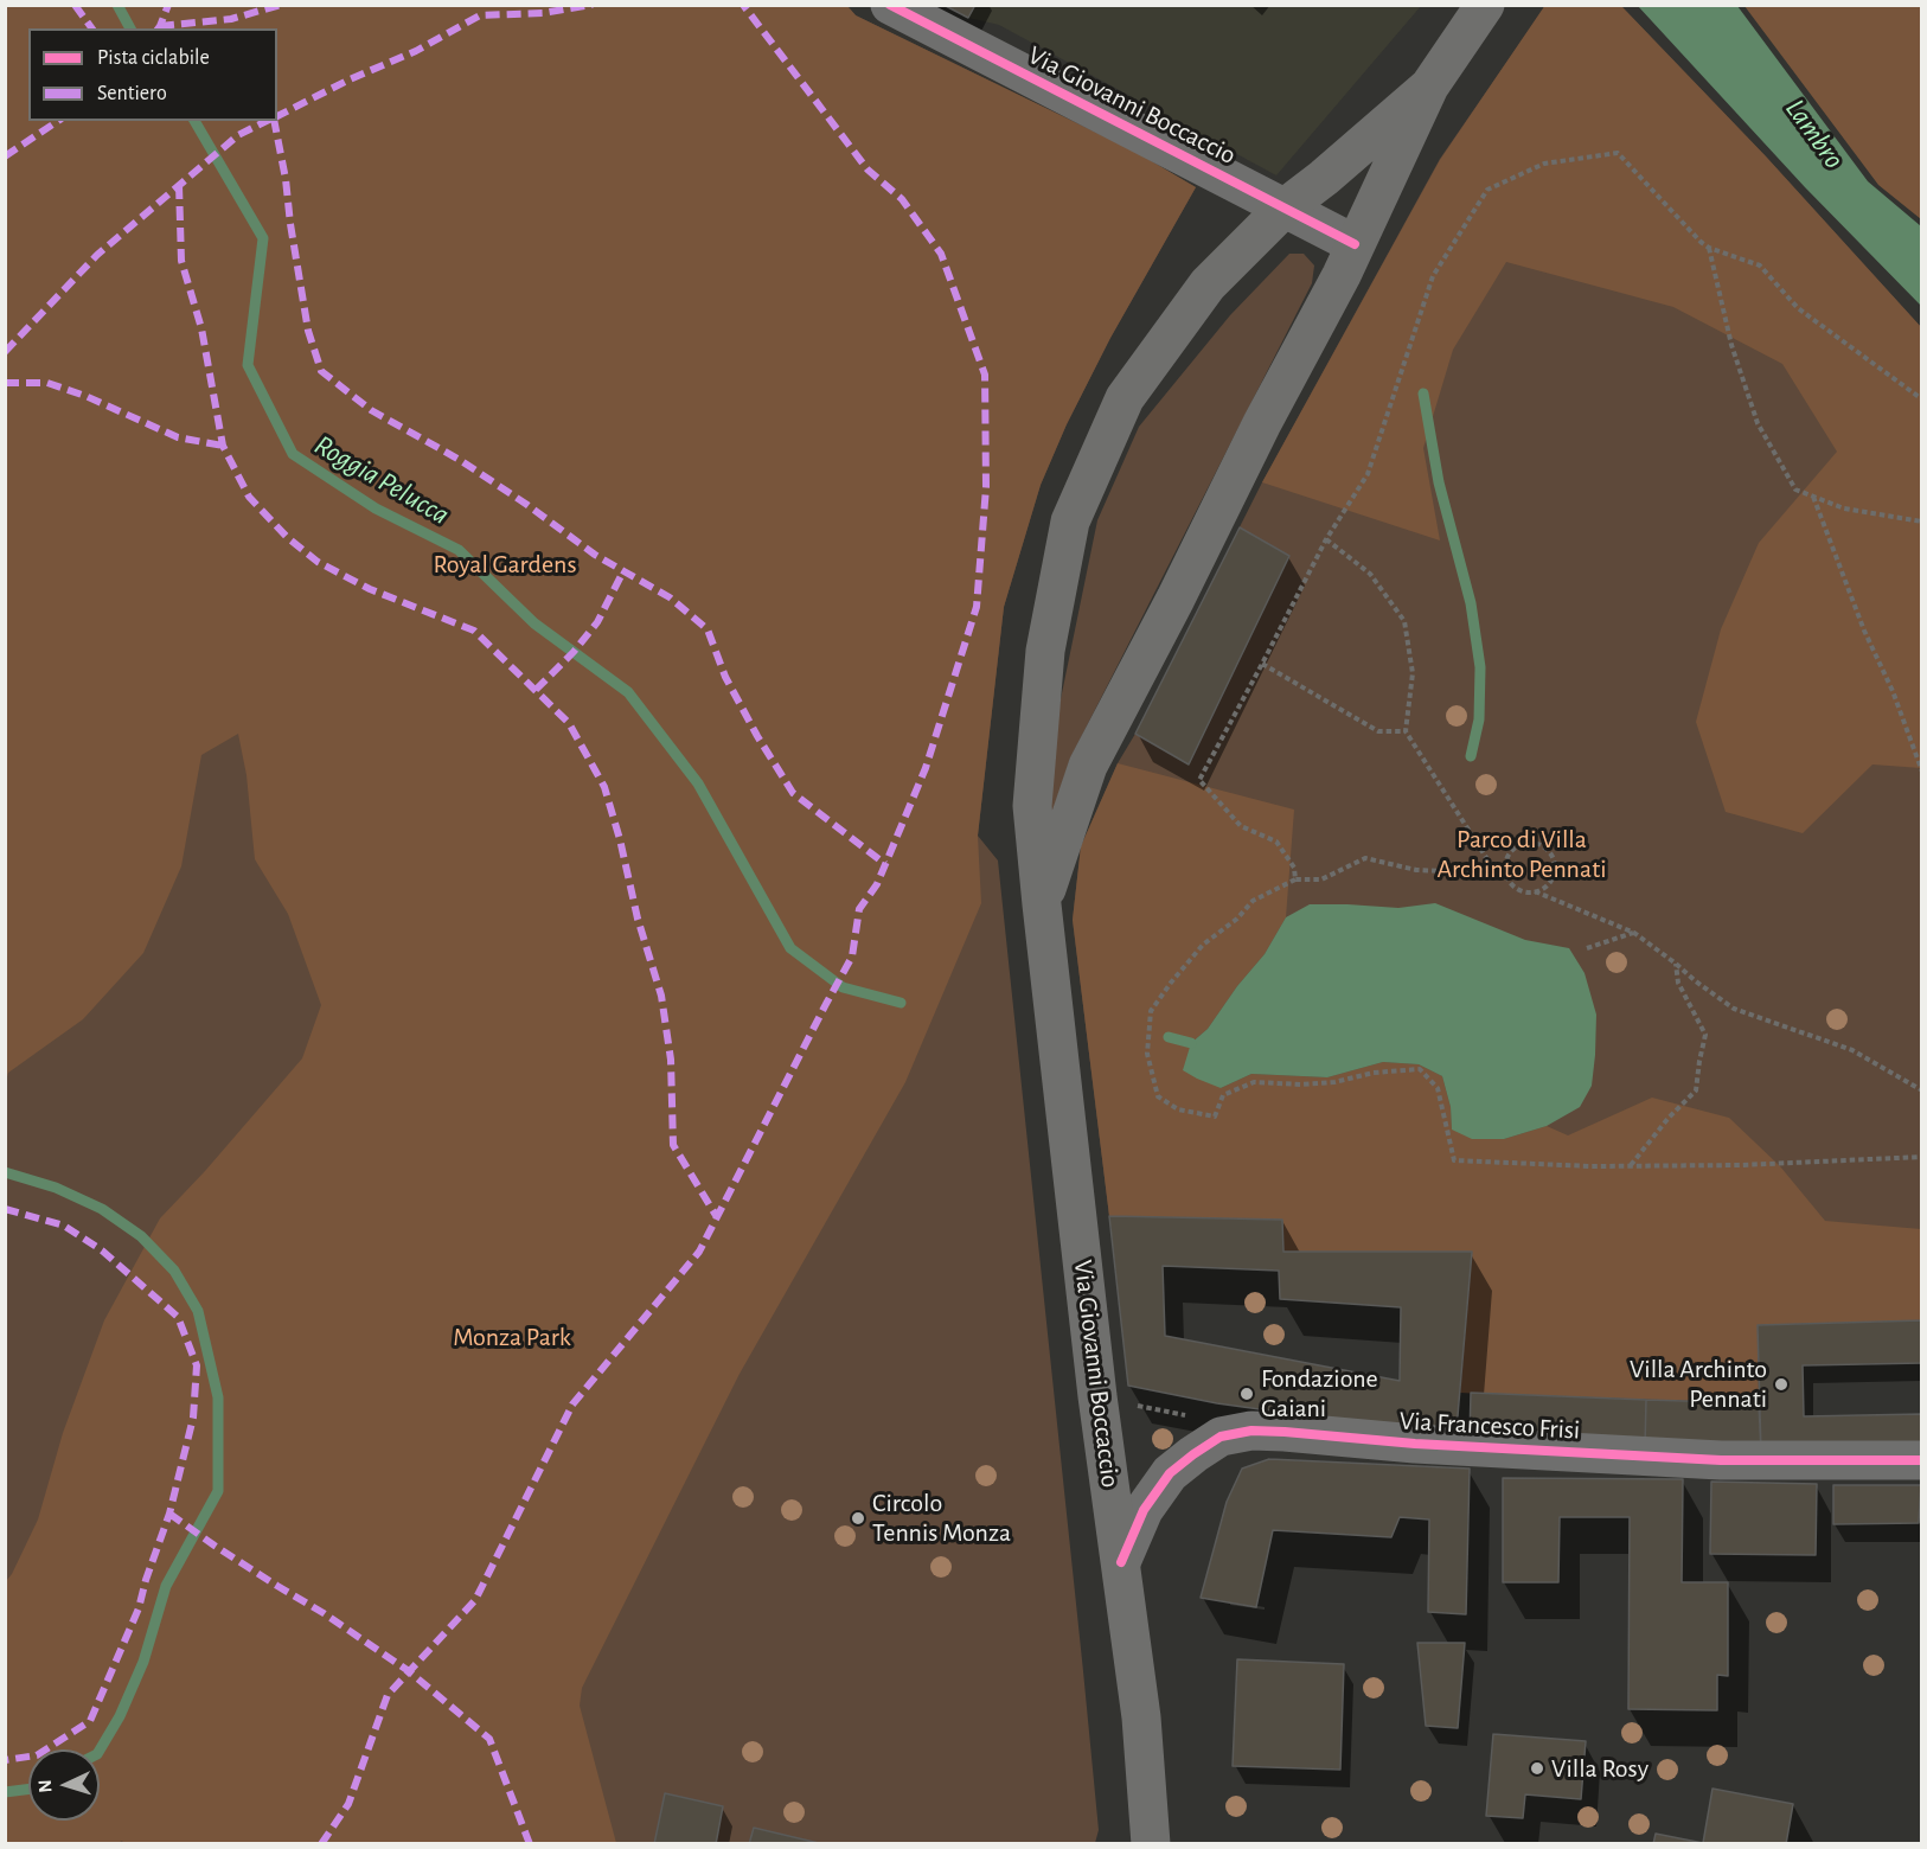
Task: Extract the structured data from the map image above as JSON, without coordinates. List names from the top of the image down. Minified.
{"streets":{"main road":["Via Giovanni Boccaccio"],"street":["Via Francesco Frisi"]},"crossings":[["Via Giovanni Boccaccio","Via Francesco Frisi"]],"water":["Lambro","Roggia Pelucca"],"parks":["Royal Gardens","Parco di Villa Archinto Pennati","Monza Park"],"places":["Villa Archinto Pennati","Fondazione Gaiani","Circolo Tennis Monza","Villa Rosy"],"legend":["Pista ciclabile","Sentiero"],"north":"left"}
